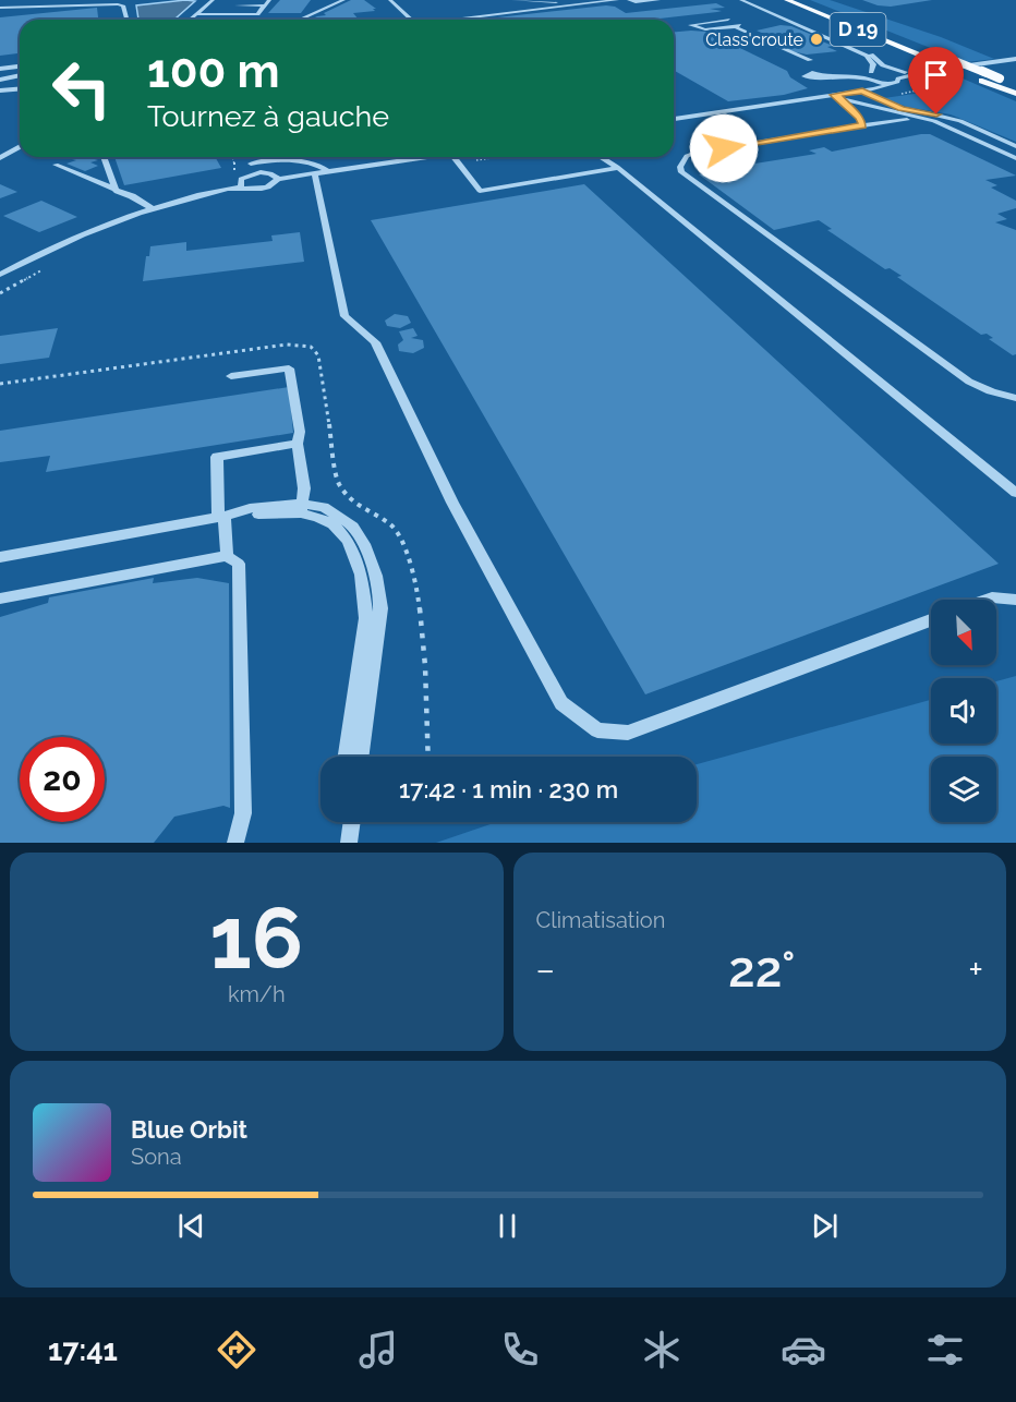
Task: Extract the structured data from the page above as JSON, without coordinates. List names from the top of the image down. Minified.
{"streets":{"main road":["D 19"]},"places":["Class'croute"],"north":"bottom right","page":{"turn":["100 m","Tournez à gauche"],"limit":"20","trip":"17:42 · 1 min · 230 m","tile":[["16","km/h"],"Climatisation"],"heat":["−","22°","+"],"song":["Blue Orbit","Sona"],"tabs":"17:41"}}
